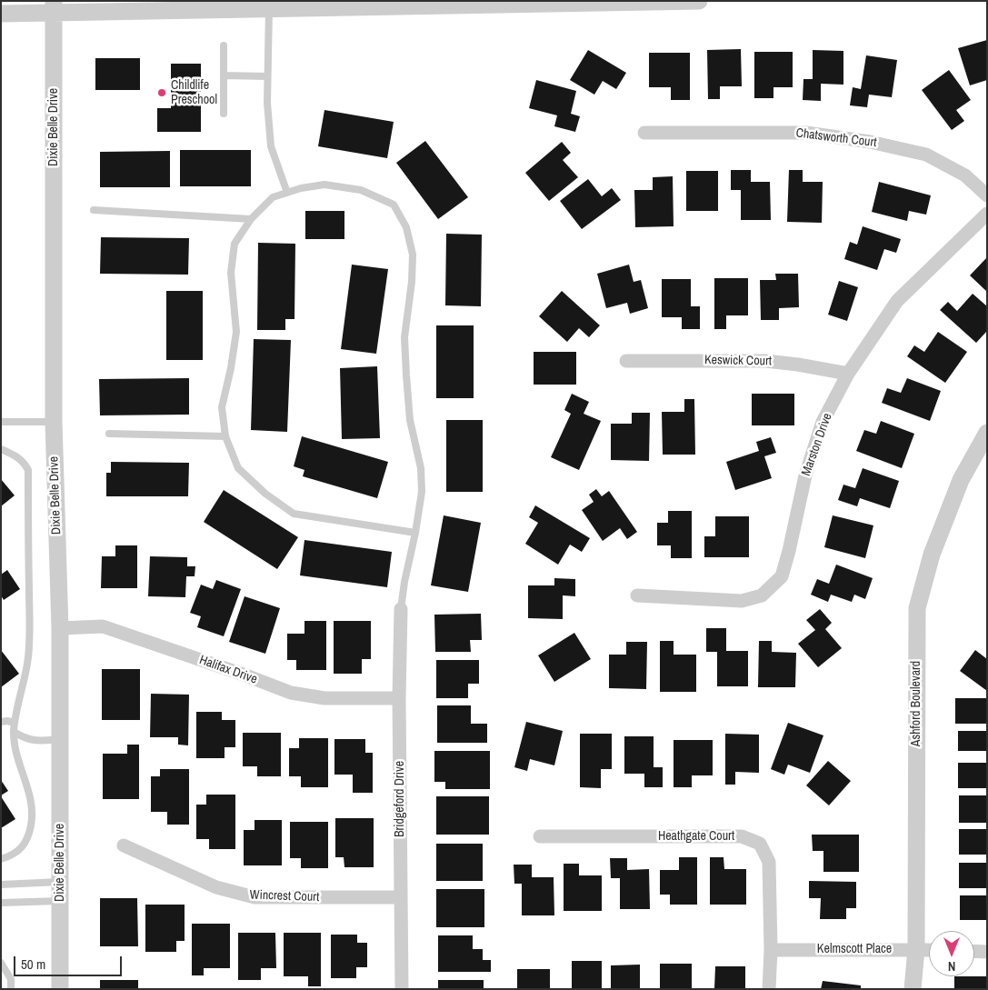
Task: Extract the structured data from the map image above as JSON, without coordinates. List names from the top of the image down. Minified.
{"streets":{"street":["Dixie Belle Drive","Chatsworth Court","Keswick Court","Marston Drive","Halifax Drive","Ashford Boulevard","Bridgeford Drive","Heathgate Court","Wincrest Court","Kelmscott Place"]},"crossings":[["Dixie Belle Drive","Halifax Drive"],["Keswick Court","Marston Drive"],["Halifax Drive","Bridgeford Drive"],["Ashford Boulevard","Kelmscott Place"],["Bridgeford Drive","Wincrest Court"],["Heathgate Court","Kelmscott Place"]],"places":["Childlife Preschool"],"scale_bar":"50 m","north":"bottom"}
